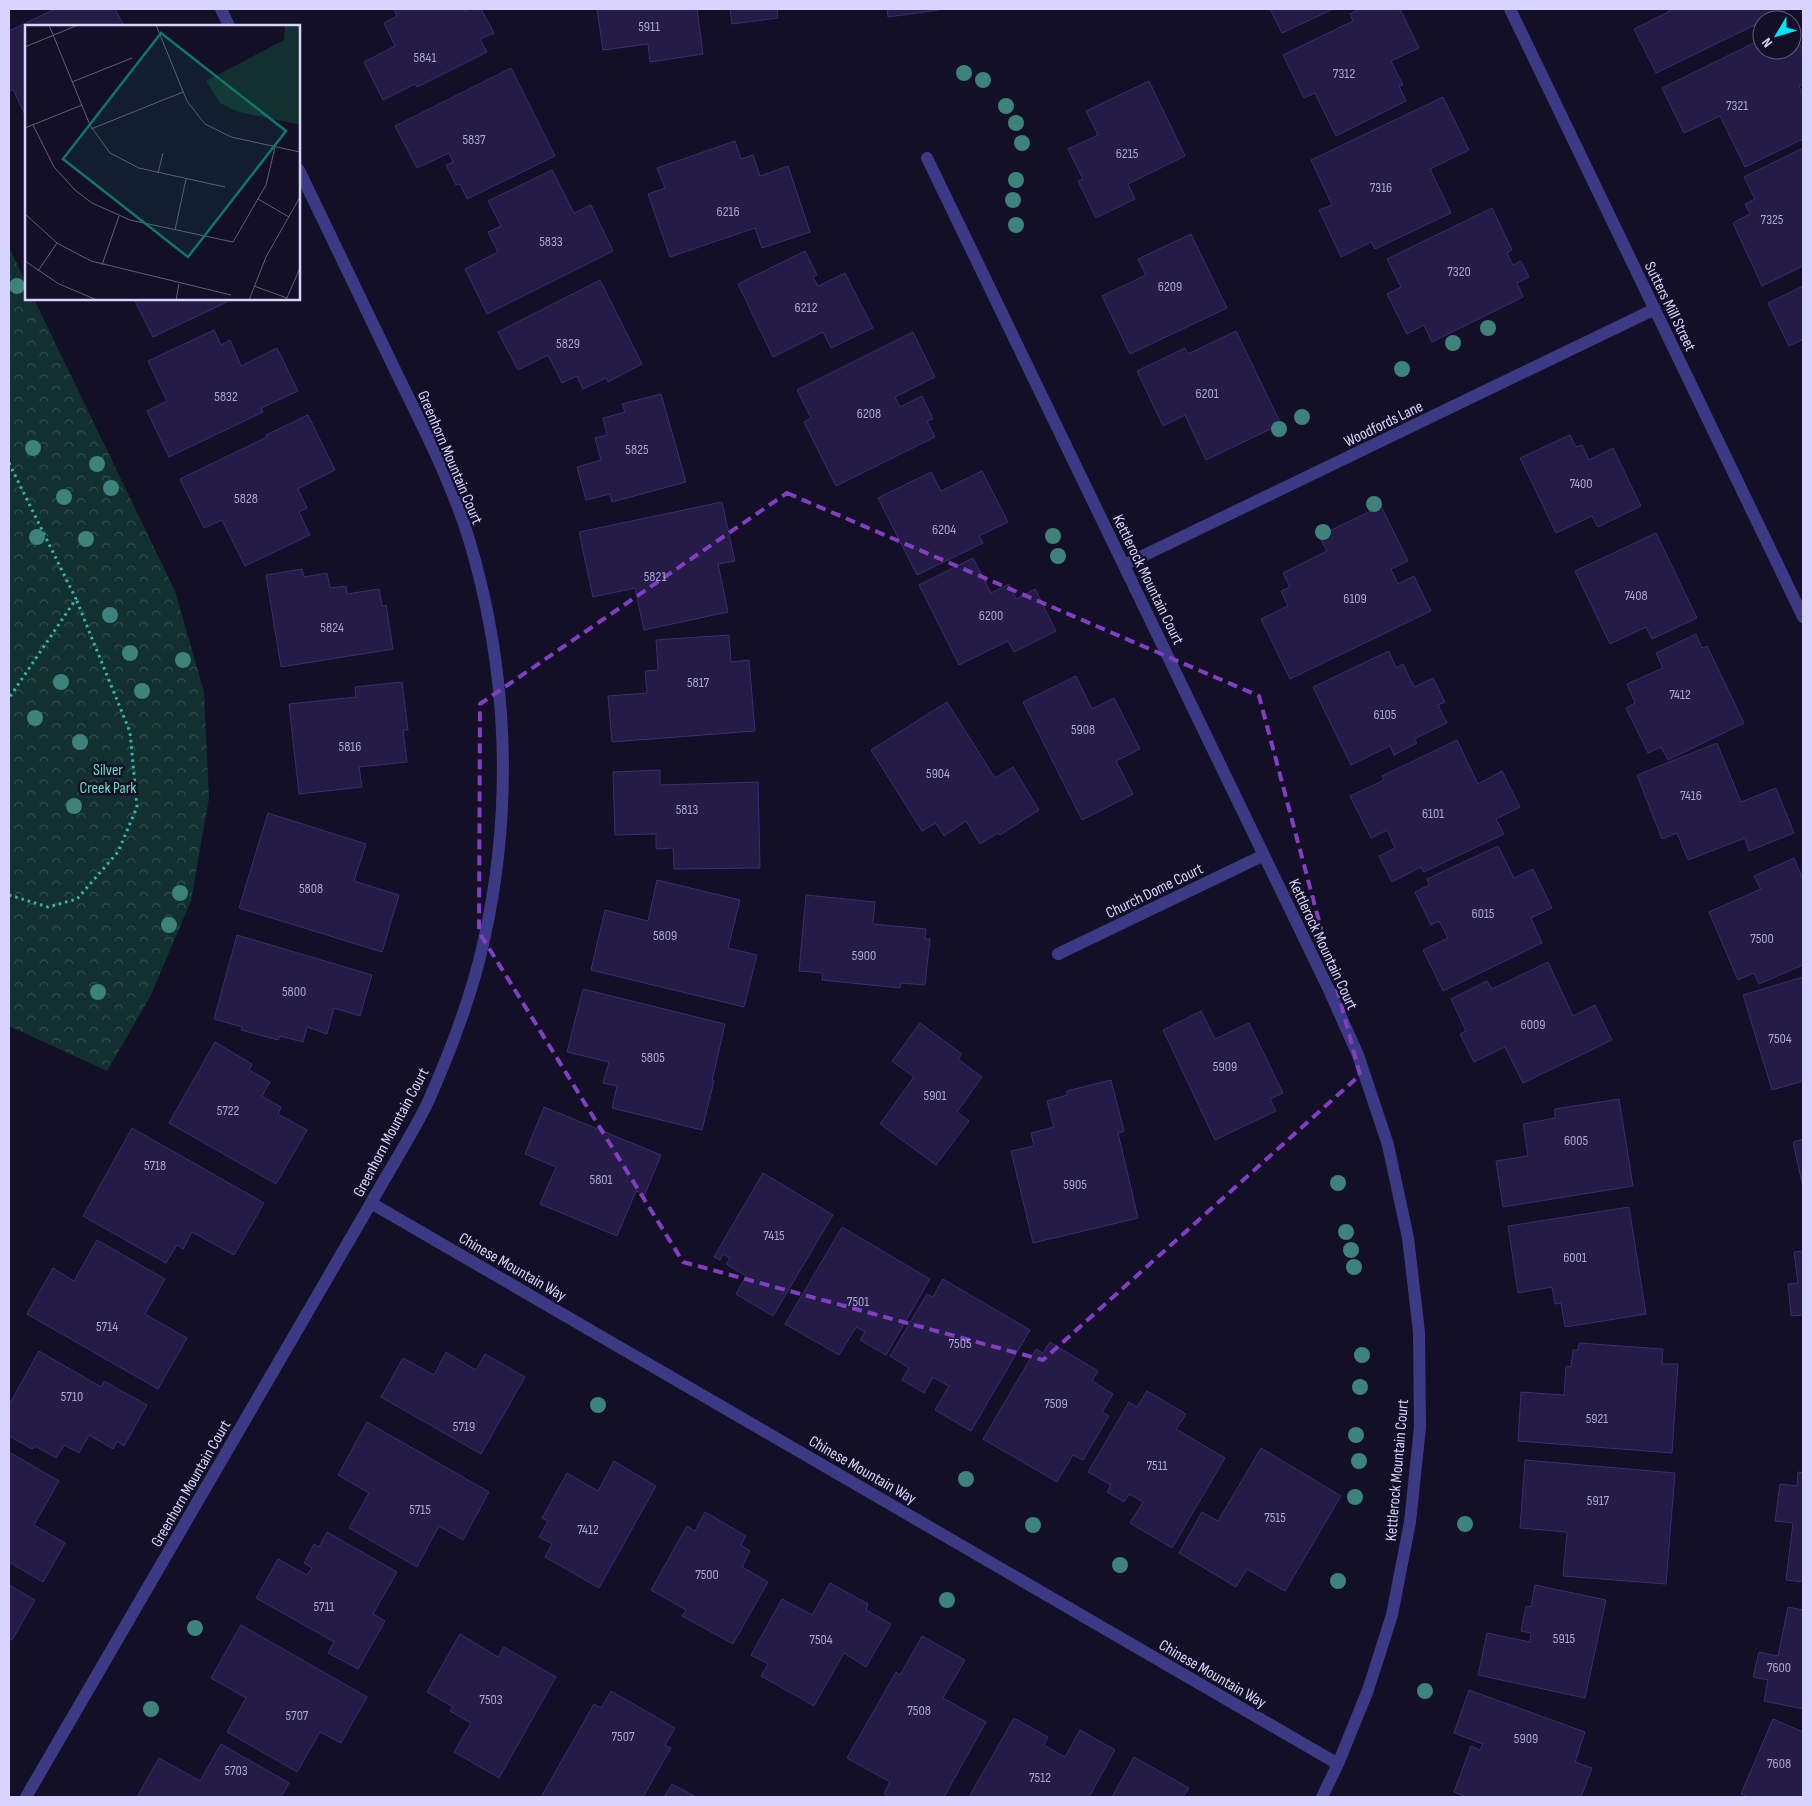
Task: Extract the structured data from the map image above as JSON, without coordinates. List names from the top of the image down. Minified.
{"streets":{"street":["Sutters Mill Street","Woodfords Lane","Greenhorn Mountain Court","Kettlerock Mountain Court","Church Dome Court","Chinese Mountain Way"]},"crossings":[["Sutters Mill Street","Woodfords Lane"],["Woodfords Lane","Kettlerock Mountain Court"],["Greenhorn Mountain Court","Chinese Mountain Way"],["Kettlerock Mountain Court","Church Dome Court"],["Kettlerock Mountain Court","Chinese Mountain Way"]],"parks":["Silver Creek Park"],"house_numbers":["5911","5841","7312","7321","5837","6215","7316","6216","7325","5833","7320","6209","6212","5829","6201","5832","6208","5825","7400","5828","6204","5821","7408","6109","6200","5824","5817","7412","6105","5908","5816","5904","7416","5813","6101","5808","6015","5809","7500","5900","5800","6009","7504","5805","5909","5901","5722","6005","5718","5801","5905","7415","6001","7501","5714","7505","5710","7509","5921","5719","7511","5917","5715","7515","7412","7500","5711","5915","7504","7600","7503","7508","5707","7507","5909","7608","5703","7512"],"north":"bottom left"}
